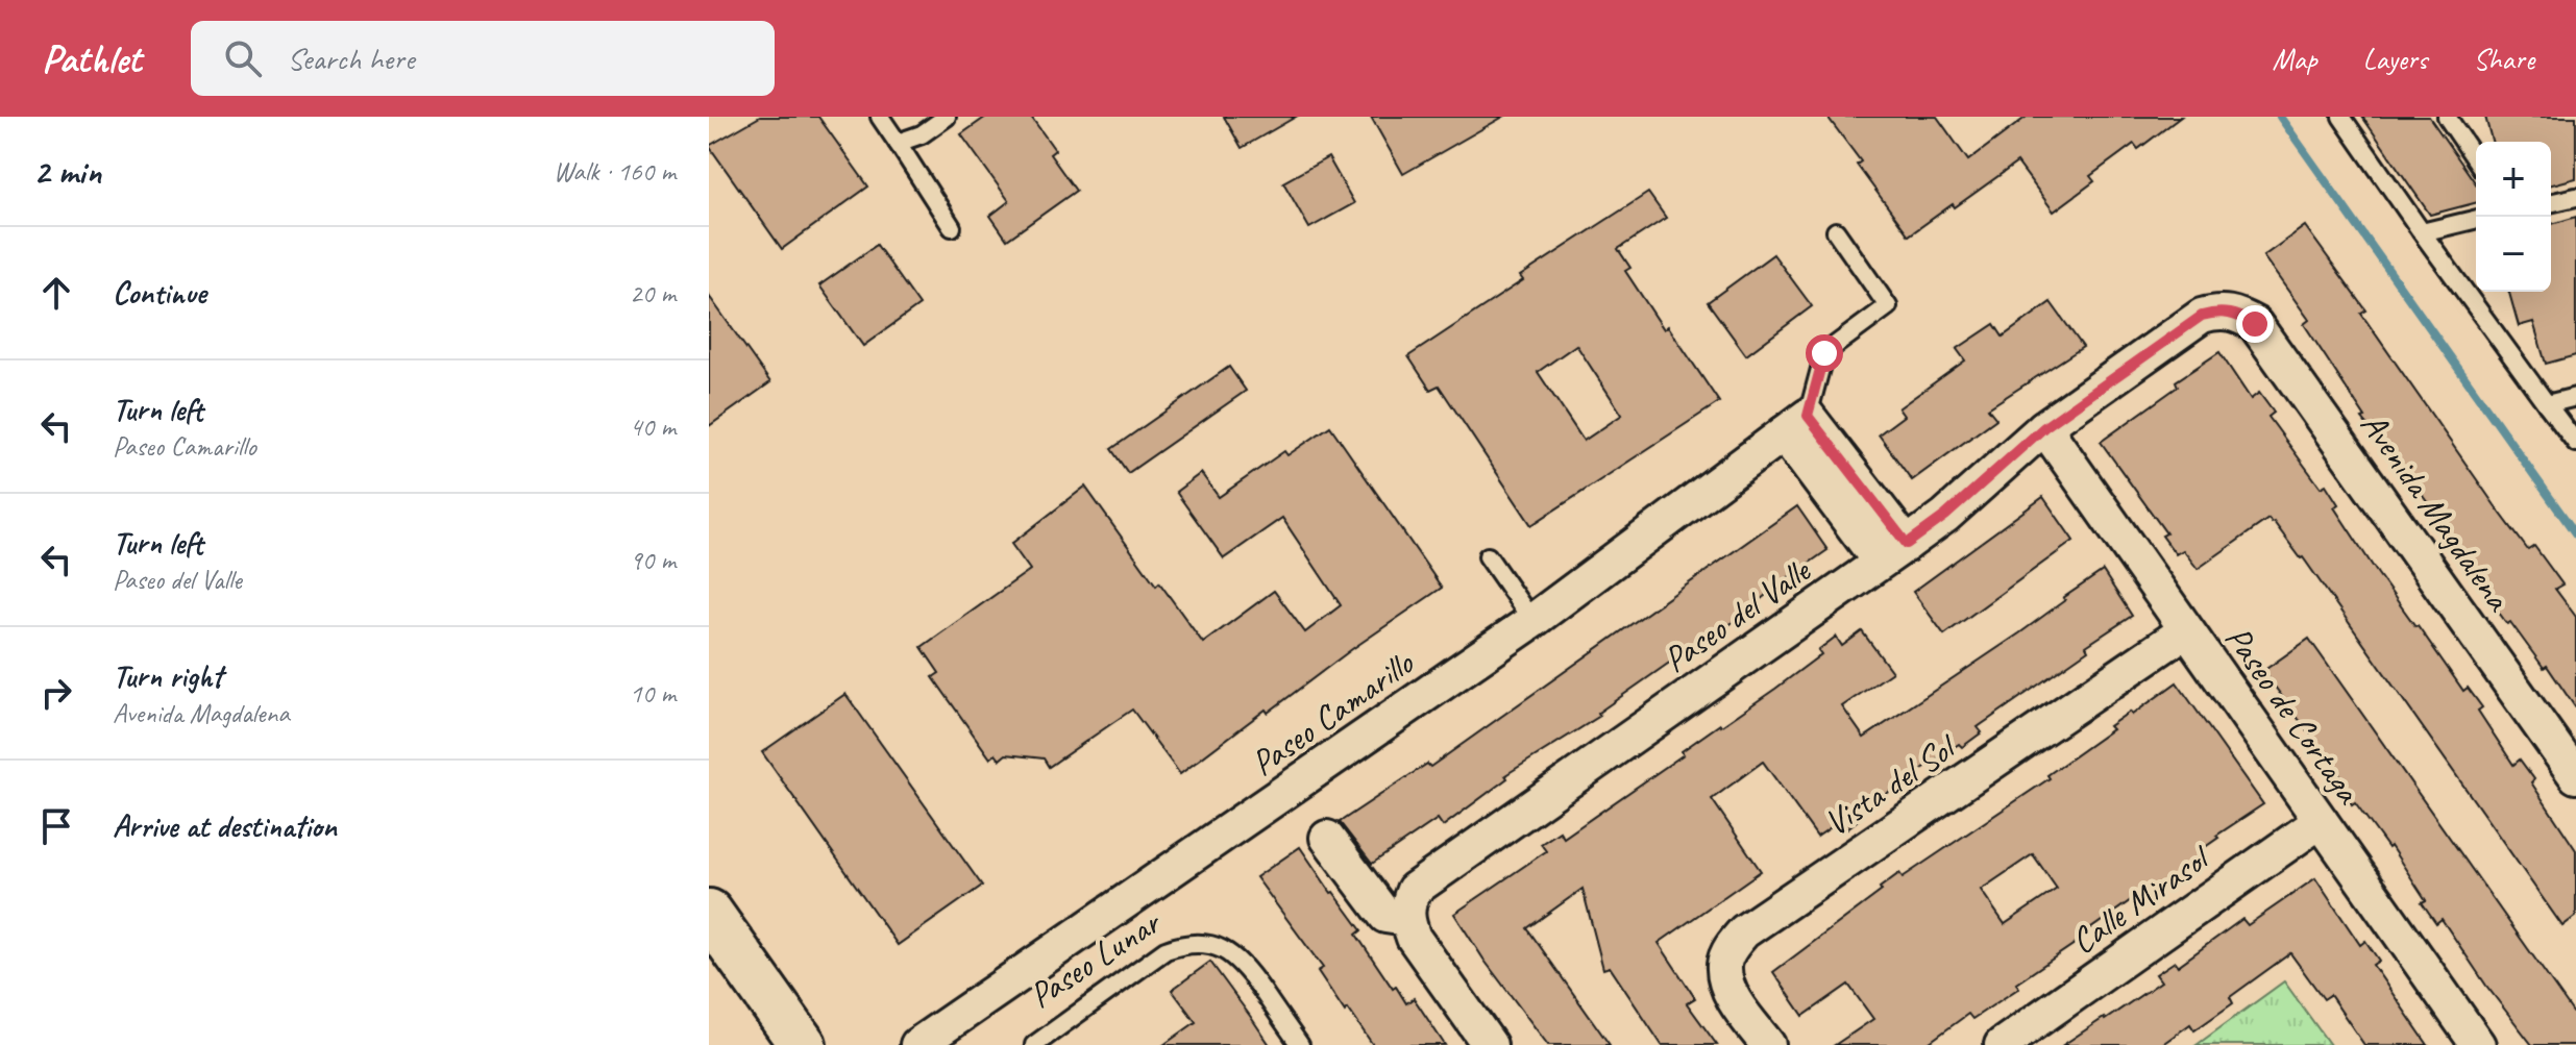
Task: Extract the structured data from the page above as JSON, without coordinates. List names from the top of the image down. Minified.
{"streets":{"street":["Avenida Magdalena","Paseo del Valle","Paseo Camarillo","Paseo de Cortaga","Vista del Sol","Calle Mirasol"],"lane":["Paseo Lunar"]},"crossings":[["Avenida Magdalena","Paseo del Valle"],["Paseo del Valle","Paseo de Cortaga"],["Paseo de Cortaga","Vista del Sol"],["Paseo de Cortaga","Calle Mirasol"]],"page":{"header":"Pathlet","search":"Search here","nav":["Map","Layers","Share"],"heading":["2 min","Walk · 160 m"],"map_buttons":["+","−"],"list":[["Continue","20 m"],["Turn left","Paseo Camarillo","40 m"],["Turn left","Paseo del Valle","90 m"],["Turn right","Avenida Magdalena","10 m"],"Arrive at destination"]}}
